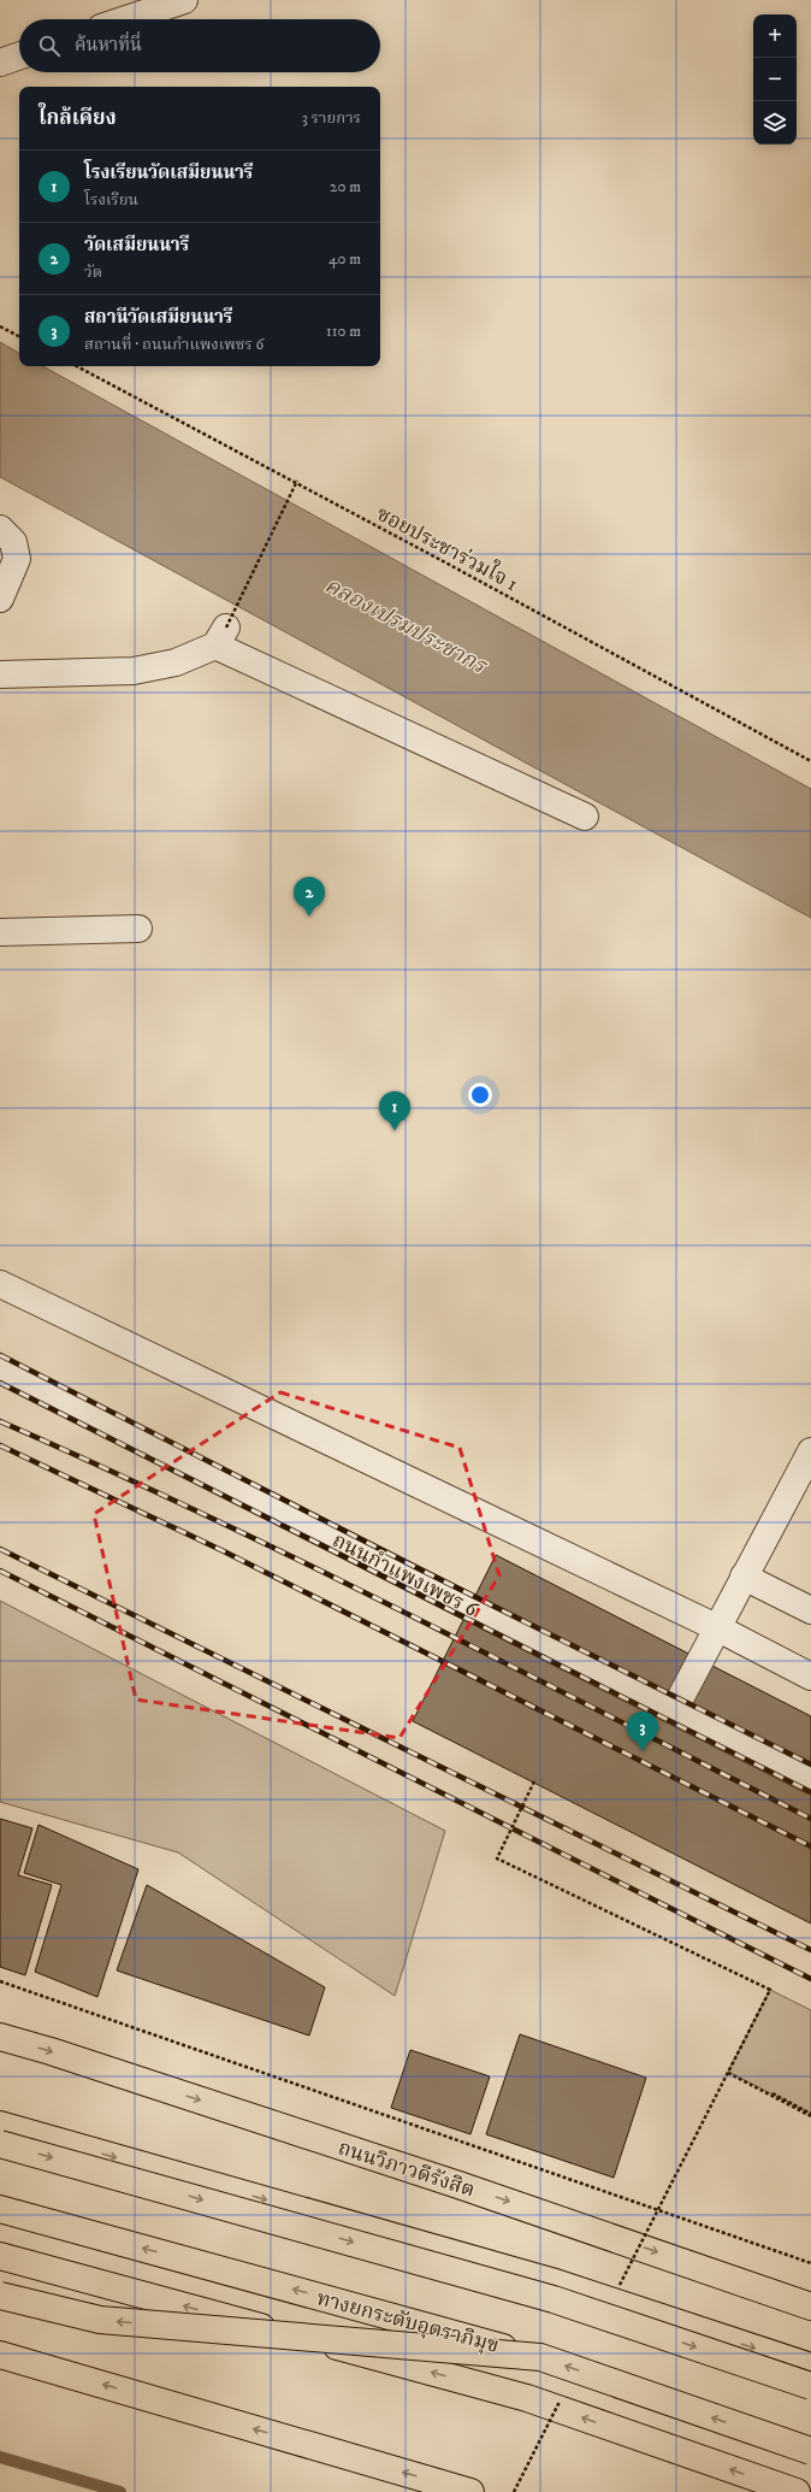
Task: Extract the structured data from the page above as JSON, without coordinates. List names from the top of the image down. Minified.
{"streets":{"main road":["ถนนวิภาวดีรังสิต","ทางยกระดับอุตราภิมุข"],"street":["ถนนกำแพงเพชร 6"],"path":["ซอยประชาร่วมใจ 1"]},"water":["คลองเปรมประชากร"],"page":{"map_buttons":["+","−"],"search":"ค้นหาที่นี่","heading":["ใกล้เคียง","3 รายการ"],"list":[{"mark":"1","name":"โรงเรียนวัดเสมียนนารี","note":"โรงเรียน","value":"20 m"},{"mark":"2","name":"วัดเสมียนนารี","note":"วัด","value":"40 m"},{"mark":"3","name":"สถานีวัดเสมียนนารี","note":"สถานที่ · ถนนกำแพงเพชร 6","value":"110 m"}],"pins":["2","1","3"]}}
